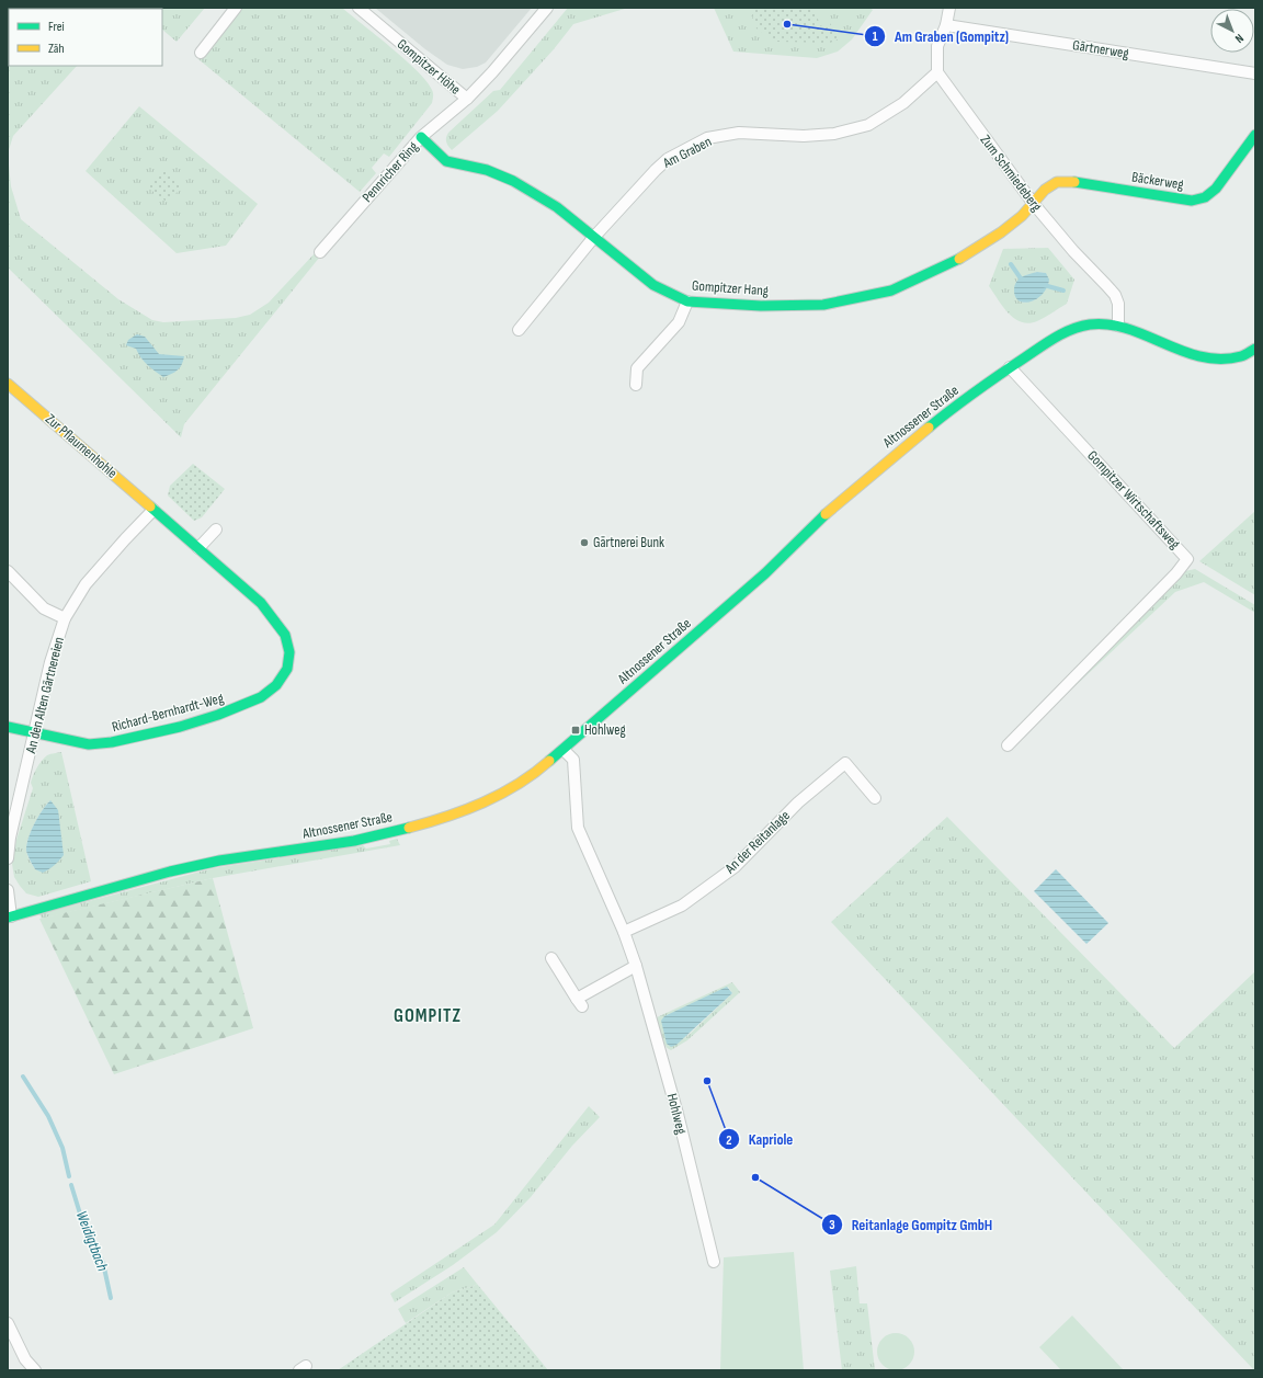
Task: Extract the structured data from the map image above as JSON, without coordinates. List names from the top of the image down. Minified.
{"streets":{"street":["Gärtnerweg","Gompitzer Höhe","Am Graben","Pennricher Ring","Zum Schmiedeberg","Bäckerweg","Gompitzer Hang","Altnossener Straße","Zur Pflaumenhohle","Gompitzer Wirtschaftsweg","An den Alten Gärtnereien","Richard-Bernhardt-Weg","An der Reitanlage","Hohlweg"]},"crossings":[["Gompitzer Höhe","Pennricher Ring"],["Am Graben","Zum Schmiedeberg"],["Am Graben","Gompitzer Hang"],["Pennricher Ring","Gompitzer Hang"],["Zum Schmiedeberg","Bäckerweg"],["Zum Schmiedeberg","Gompitzer Hang"],["Zum Schmiedeberg","Altnossener Straße"],["Bäckerweg","Gompitzer Hang"],["Altnossener Straße","Gompitzer Wirtschaftsweg"],["Altnossener Straße","Hohlweg"],["Zur Pflaumenhohle","An den Alten Gärtnereien"],["Zur Pflaumenhohle","Richard-Bernhardt-Weg"],["An den Alten Gärtnereien","Richard-Bernhardt-Weg"],["An der Reitanlage","Hohlweg"]],"districts":["GOMPITZ"],"water":["Weidigtbach"],"places":{"other":["Am Graben (Gompitz)","Gärtnerei Bunk","Kapriole","Reitanlage Gompitz GmbH"],"transit":["Hohlweg"]},"legend":["Frei","Zäh"],"north":"bottom right"}
